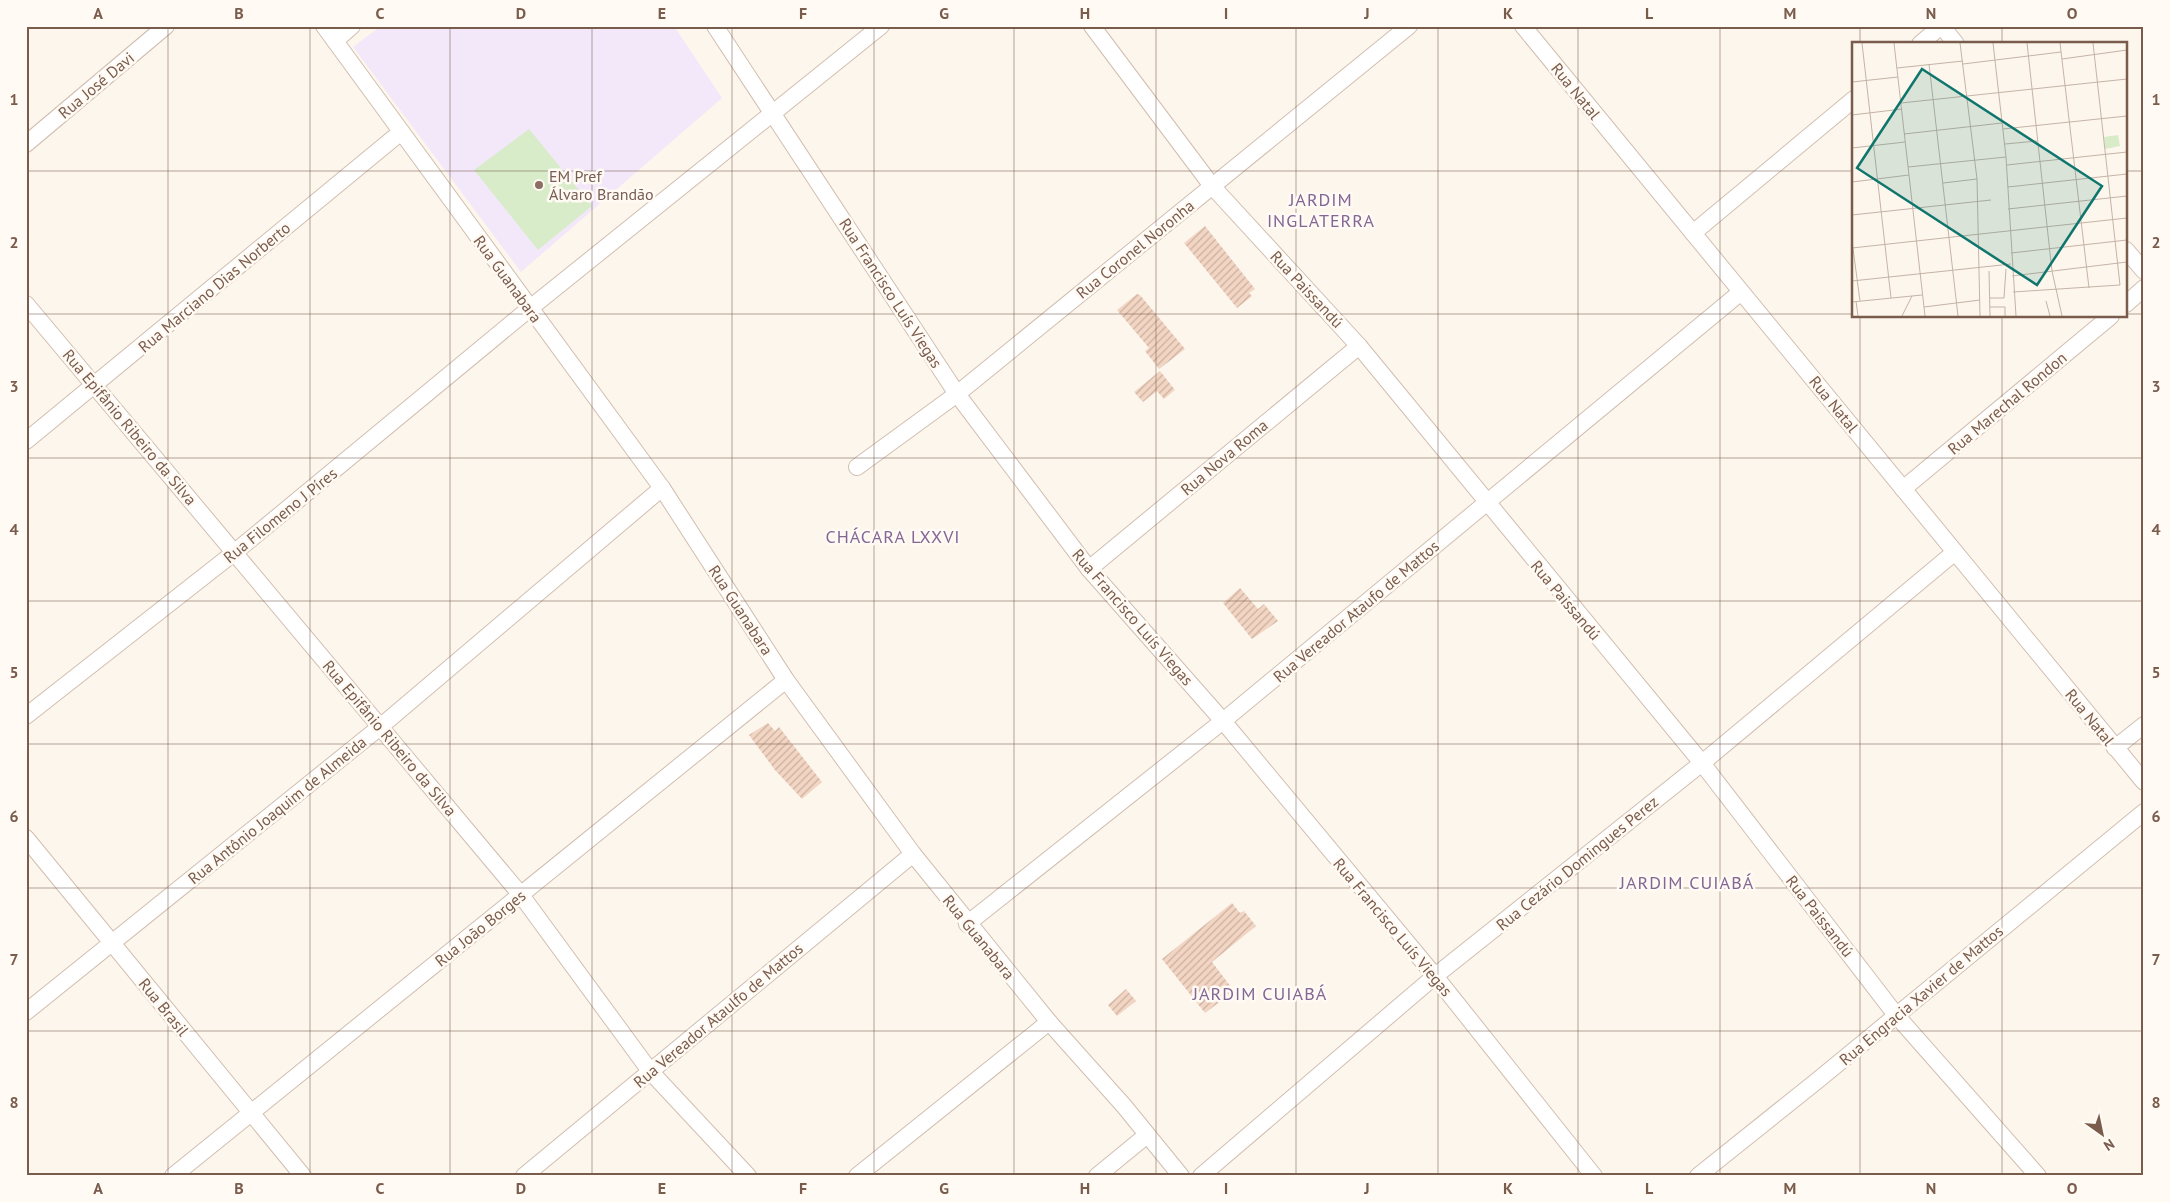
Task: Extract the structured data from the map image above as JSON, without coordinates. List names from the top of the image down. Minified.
{"streets":{"street":["Rua José Davi","Rua Natal","Rua Coronel Noronha","Rua Guanabara","Rua Marciano Dias Norberto","Rua Paissandú","Rua Francisco Luís Viegas","Rua Marechal Rondon","Rua Epifânio Ribeiro da Silva","Rua Nova Roma","Rua Filomeno J Píres","Rua Vereador Ataufo de Mattos","Rua Antônio Joaquim de Almeida","Rua Cezário Domingues Perez","Rua João Borges","Rua Engracia Xavier de Mattos","Rua Brasil","Rua Vereador Ataulfo de Mattos"]},"crossings":[["Rua Natal","Rua Marechal Rondon"],["Rua Natal","Rua Vereador Ataufo de Mattos"],["Rua Natal","Rua Cezário Domingues Perez"],["Rua Coronel Noronha","Rua Paissandú"],["Rua Coronel Noronha","Rua Francisco Luís Viegas"],["Rua Guanabara","Rua Marciano Dias Norberto"],["Rua Guanabara","Rua Filomeno J Píres"],["Rua Guanabara","Rua Vereador Ataufo de Mattos"],["Rua Guanabara","Rua Antônio Joaquim de Almeida"],["Rua Guanabara","Rua João Borges"],["Rua Guanabara","Rua Vereador Ataulfo de Mattos"],["Rua Marciano Dias Norberto","Rua Epifânio Ribeiro da Silva"],["Rua Paissandú","Rua Nova Roma"],["Rua Paissandú","Rua Vereador Ataufo de Mattos"],["Rua Paissandú","Rua Cezário Domingues Perez"],["Rua Paissandú","Rua Engracia Xavier de Mattos"],["Rua Francisco Luís Viegas","Rua Nova Roma"],["Rua Francisco Luís Viegas","Rua Filomeno J Píres"],["Rua Francisco Luís Viegas","Rua Vereador Ataufo de Mattos"],["Rua Francisco Luís Viegas","Rua Cezário Domingues Perez"],["Rua Epifânio Ribeiro da Silva","Rua Filomeno J Píres"],["Rua Epifânio Ribeiro da Silva","Rua Antônio Joaquim de Almeida"],["Rua Epifânio Ribeiro da Silva","Rua João Borges"],["Rua Epifânio Ribeiro da Silva","Rua Vereador Ataulfo de Mattos"],["Rua Antônio Joaquim de Almeida","Rua Brasil"],["Rua João Borges","Rua Brasil"]],"districts":["JARDIM INGLATERRA","CHÁCARA LXXVI","JARDIM CUIABÁ","JARDIM CUIABÁ"],"places":["EM Pref Álvaro Brandão"],"north":"bottom right","grid":{"columns":["A","B","C","D","E","F","G","H","I","J","K","L","M","N","O"],"rows":["1","2","3","4","5","6","7","8"]}}
